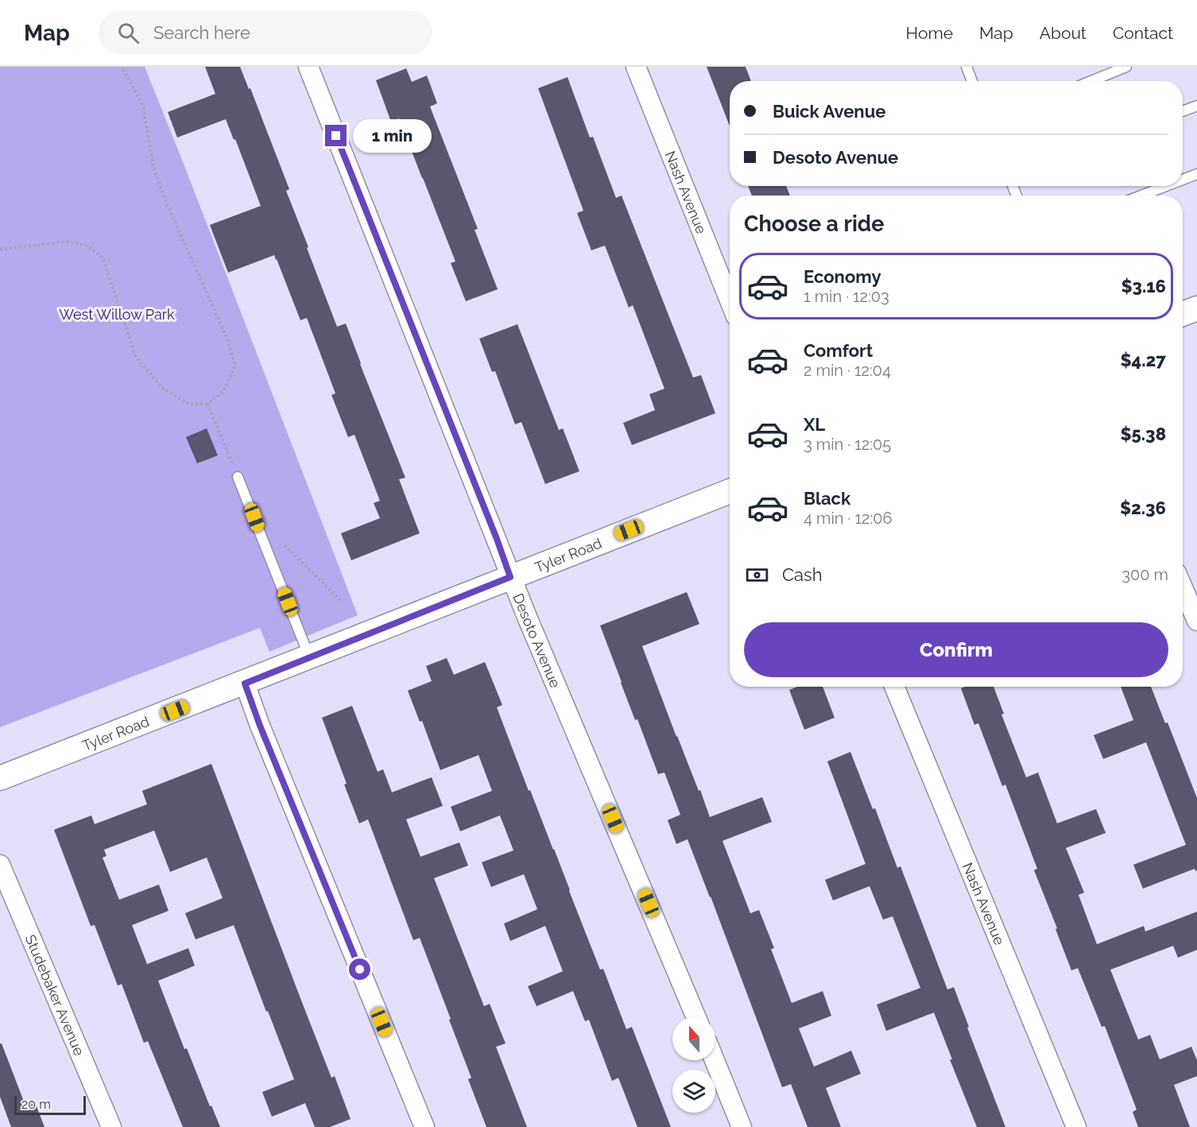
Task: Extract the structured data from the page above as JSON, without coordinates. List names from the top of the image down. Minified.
{"streets":{"street":["Nash Avenue","Tyler Road","Desoto Avenue","Studebaker Avenue"]},"crossings":[["Tyler Road","Desoto Avenue"]],"parks":["West Willow Park"],"scale_bar":"20 m","north":"top","page":{"header":"Map","search":"Search here","nav":["Home","Map","About","Contact"],"banner":["Buick Avenue","Desoto Avenue"],"bubble":"1 min","heading":"Choose a ride","list":[{"name":"Economy","note":"1 min · 12:03","value":"$3.16"},{"name":"Comfort","note":"2 min · 12:04","value":"$4.27"},{"name":"XL","note":"3 min · 12:05","value":"$5.38"},{"name":"Black","note":"4 min · 12:06","value":"$2.36"}],"pay":["Cash","300 m"],"buttons":"Confirm","scale":"20 m"}}
